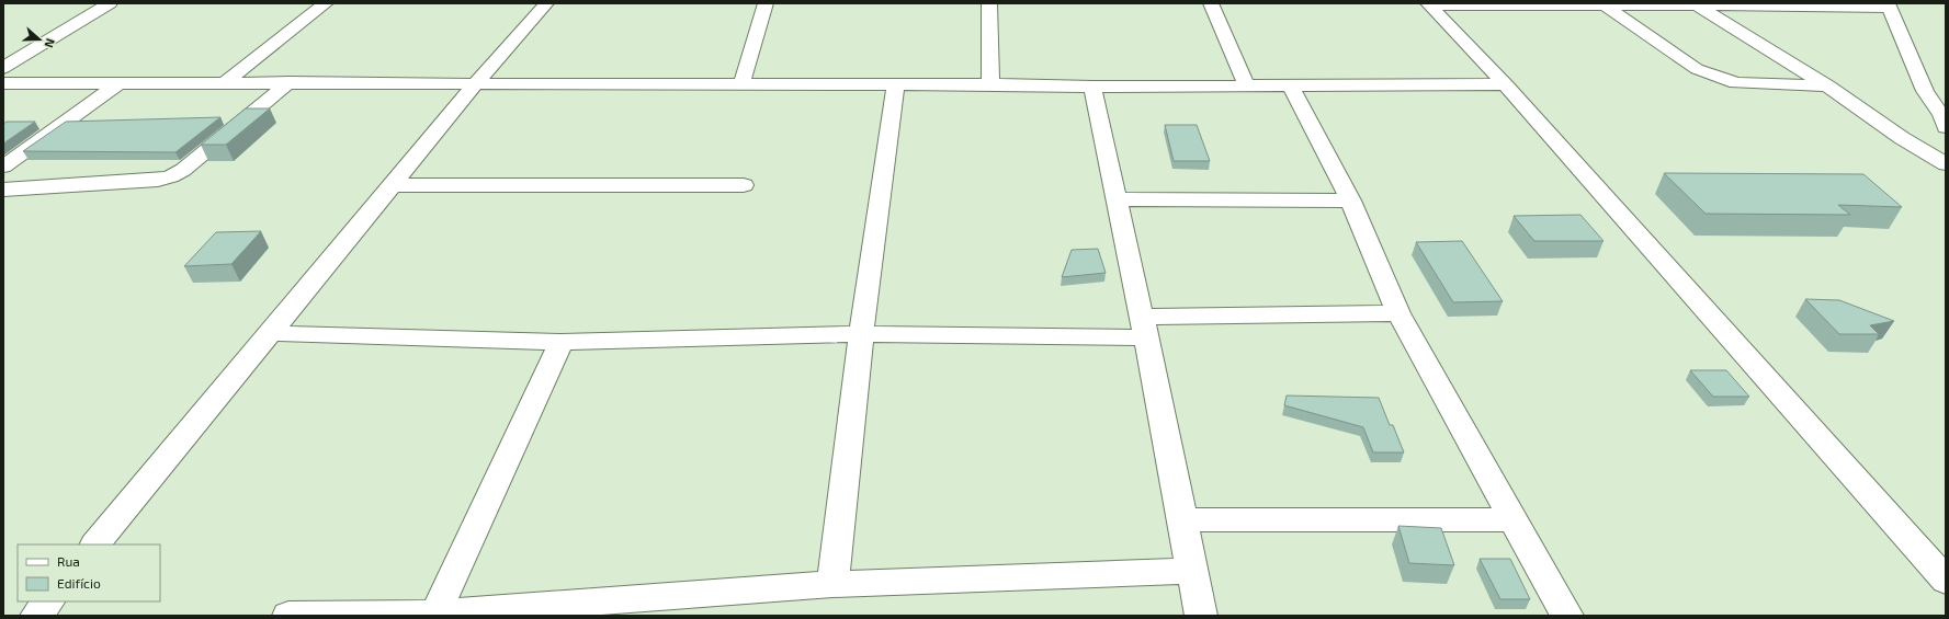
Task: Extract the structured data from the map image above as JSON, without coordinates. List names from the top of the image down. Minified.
{"legend":["Rua","Edifício"],"north":"right"}
